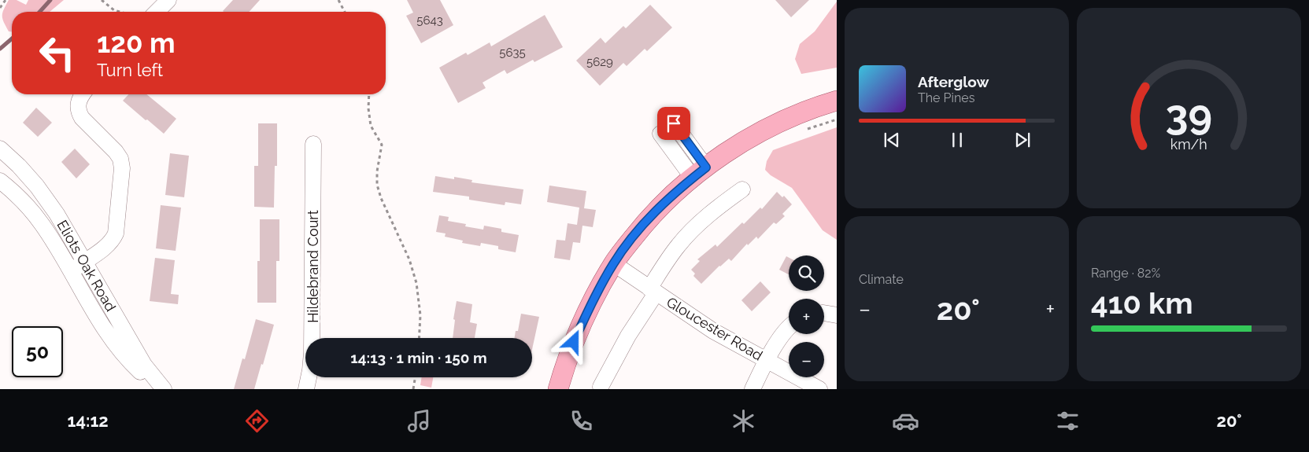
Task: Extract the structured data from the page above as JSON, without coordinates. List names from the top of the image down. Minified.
{"streets":{"street":["Eliots Oak Road","Hildebrand Court","Gloucester Road"]},"house_numbers":["5643","5635","5629"],"page":{"turn":["120 m","Turn left"],"song":["Afterglow","The Pines"],"tile":["Climate",["Range · 82%","410 km"]],"map_buttons":["+","−"],"heat":["−","20°","+"],"limit":"50","trip":"14:13 · 1 min · 150 m","tabs":["14:12","20°"],"gauge":["39","km/h"]}}
